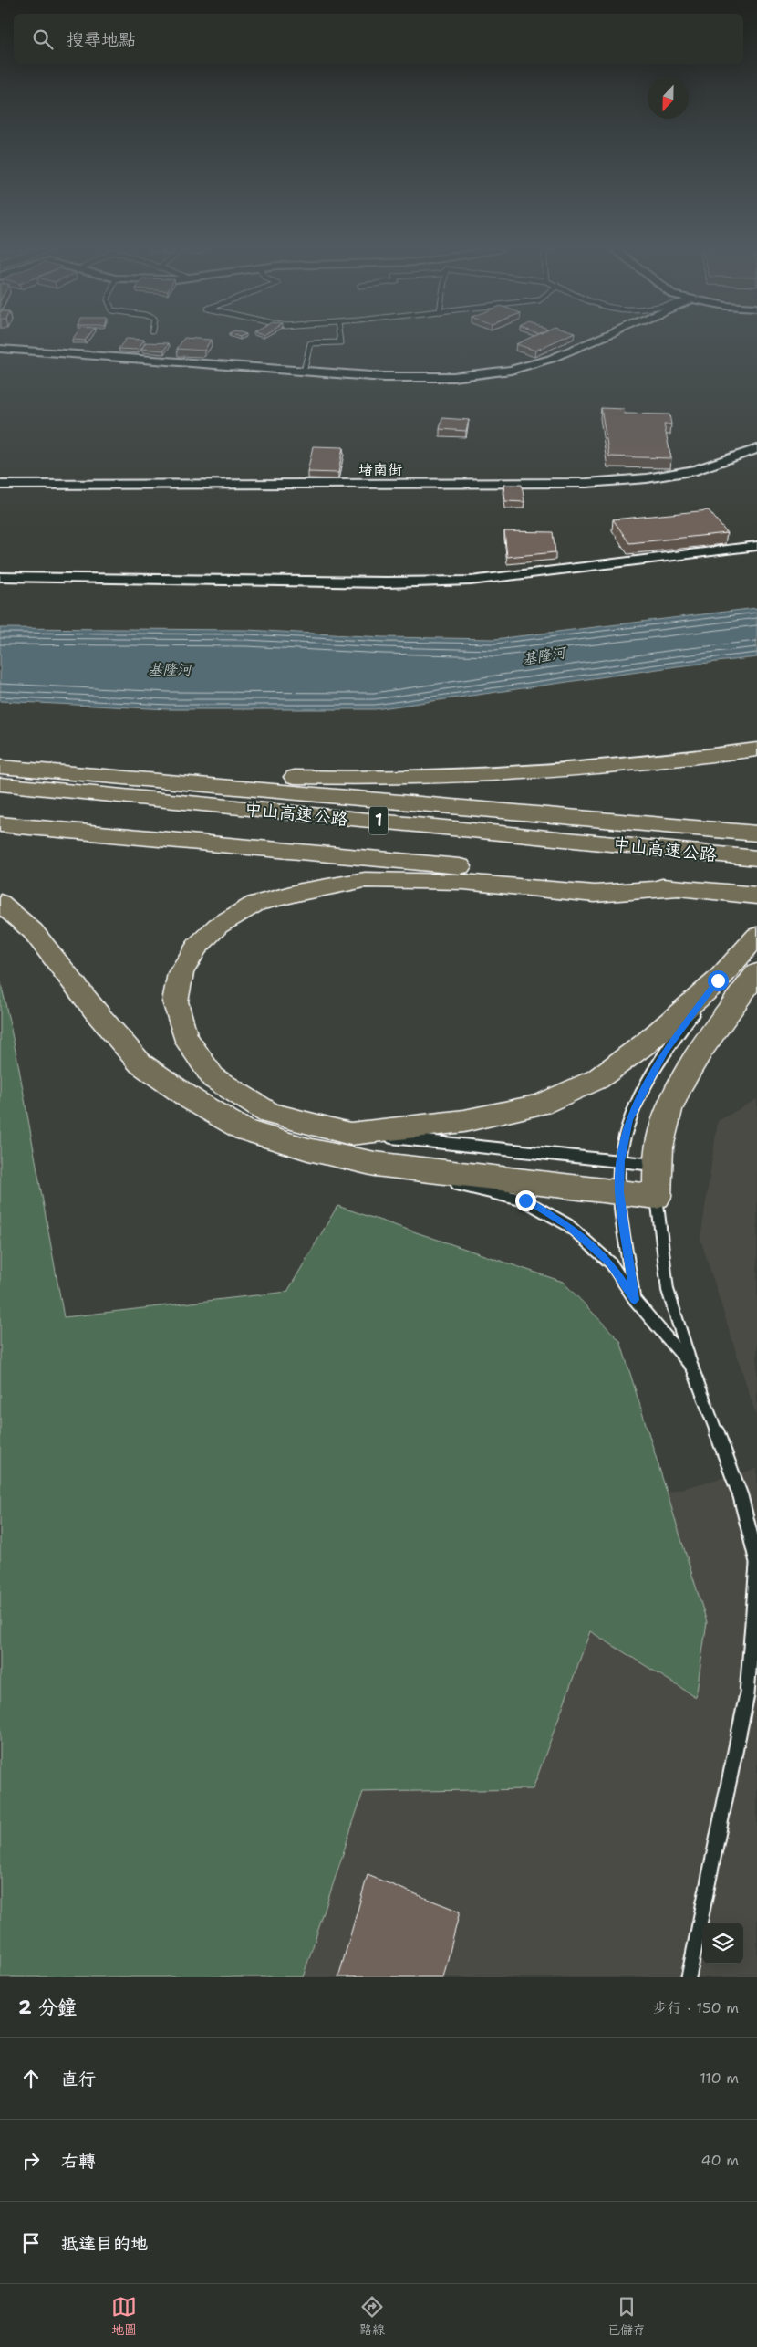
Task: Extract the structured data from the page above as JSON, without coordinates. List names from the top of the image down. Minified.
{"streets":{"highway":["中山高速公路","1"],"street":["堵南街"]},"water":["基隆河"],"north":"bottom","page":{"search":"搜尋地點","heading":["2 分鐘","步行 · 150 m"],"list":[["直行","110 m"],["右轉","40 m"],"抵達目的地"],"nav":["地圖","路線","已儲存"]}}
